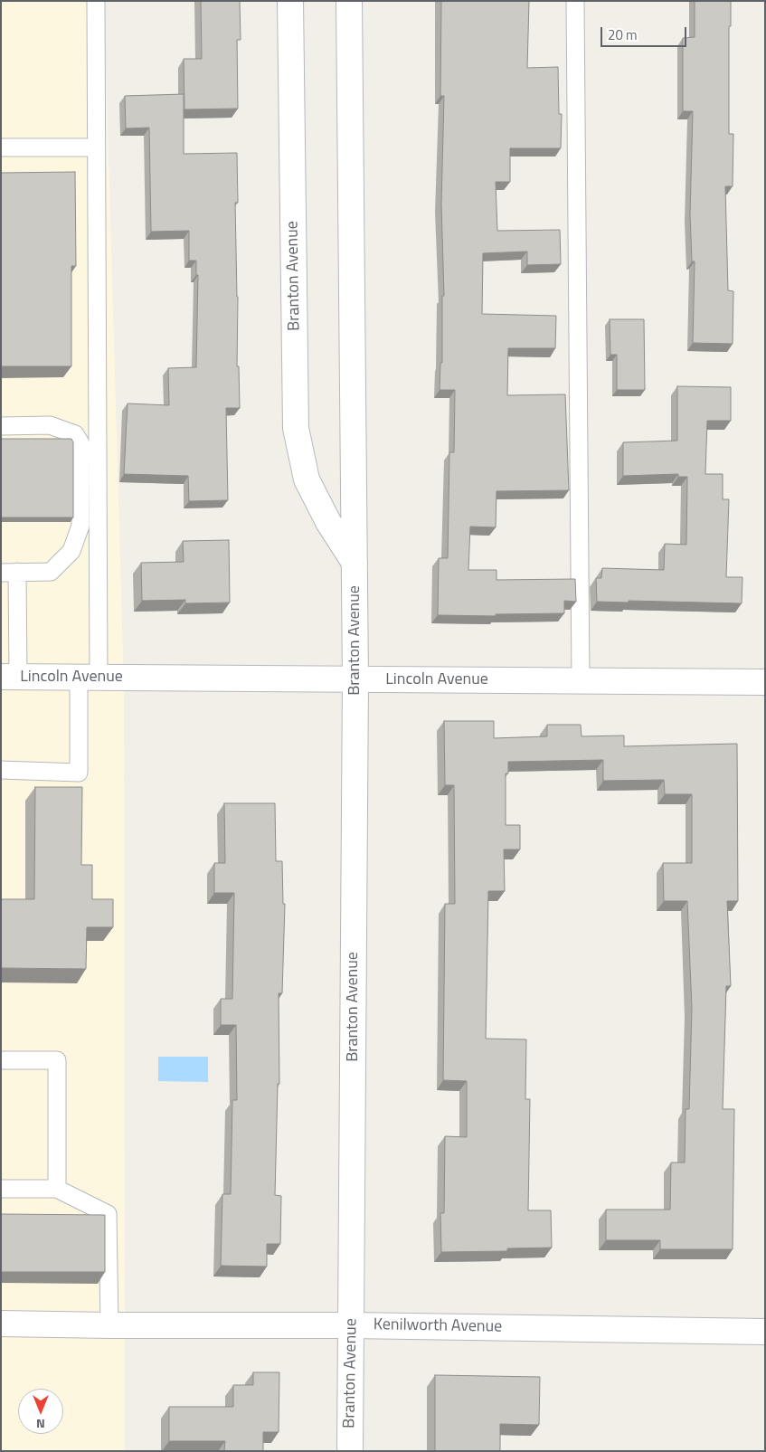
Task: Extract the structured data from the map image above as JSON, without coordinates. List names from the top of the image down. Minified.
{"streets":{"street":["Branton Avenue","Lincoln Avenue","Kenilworth Avenue"]},"crossings":[["Branton Avenue","Lincoln Avenue"],["Branton Avenue","Kenilworth Avenue"]],"scale_bar":"20 m","north":"bottom"}
